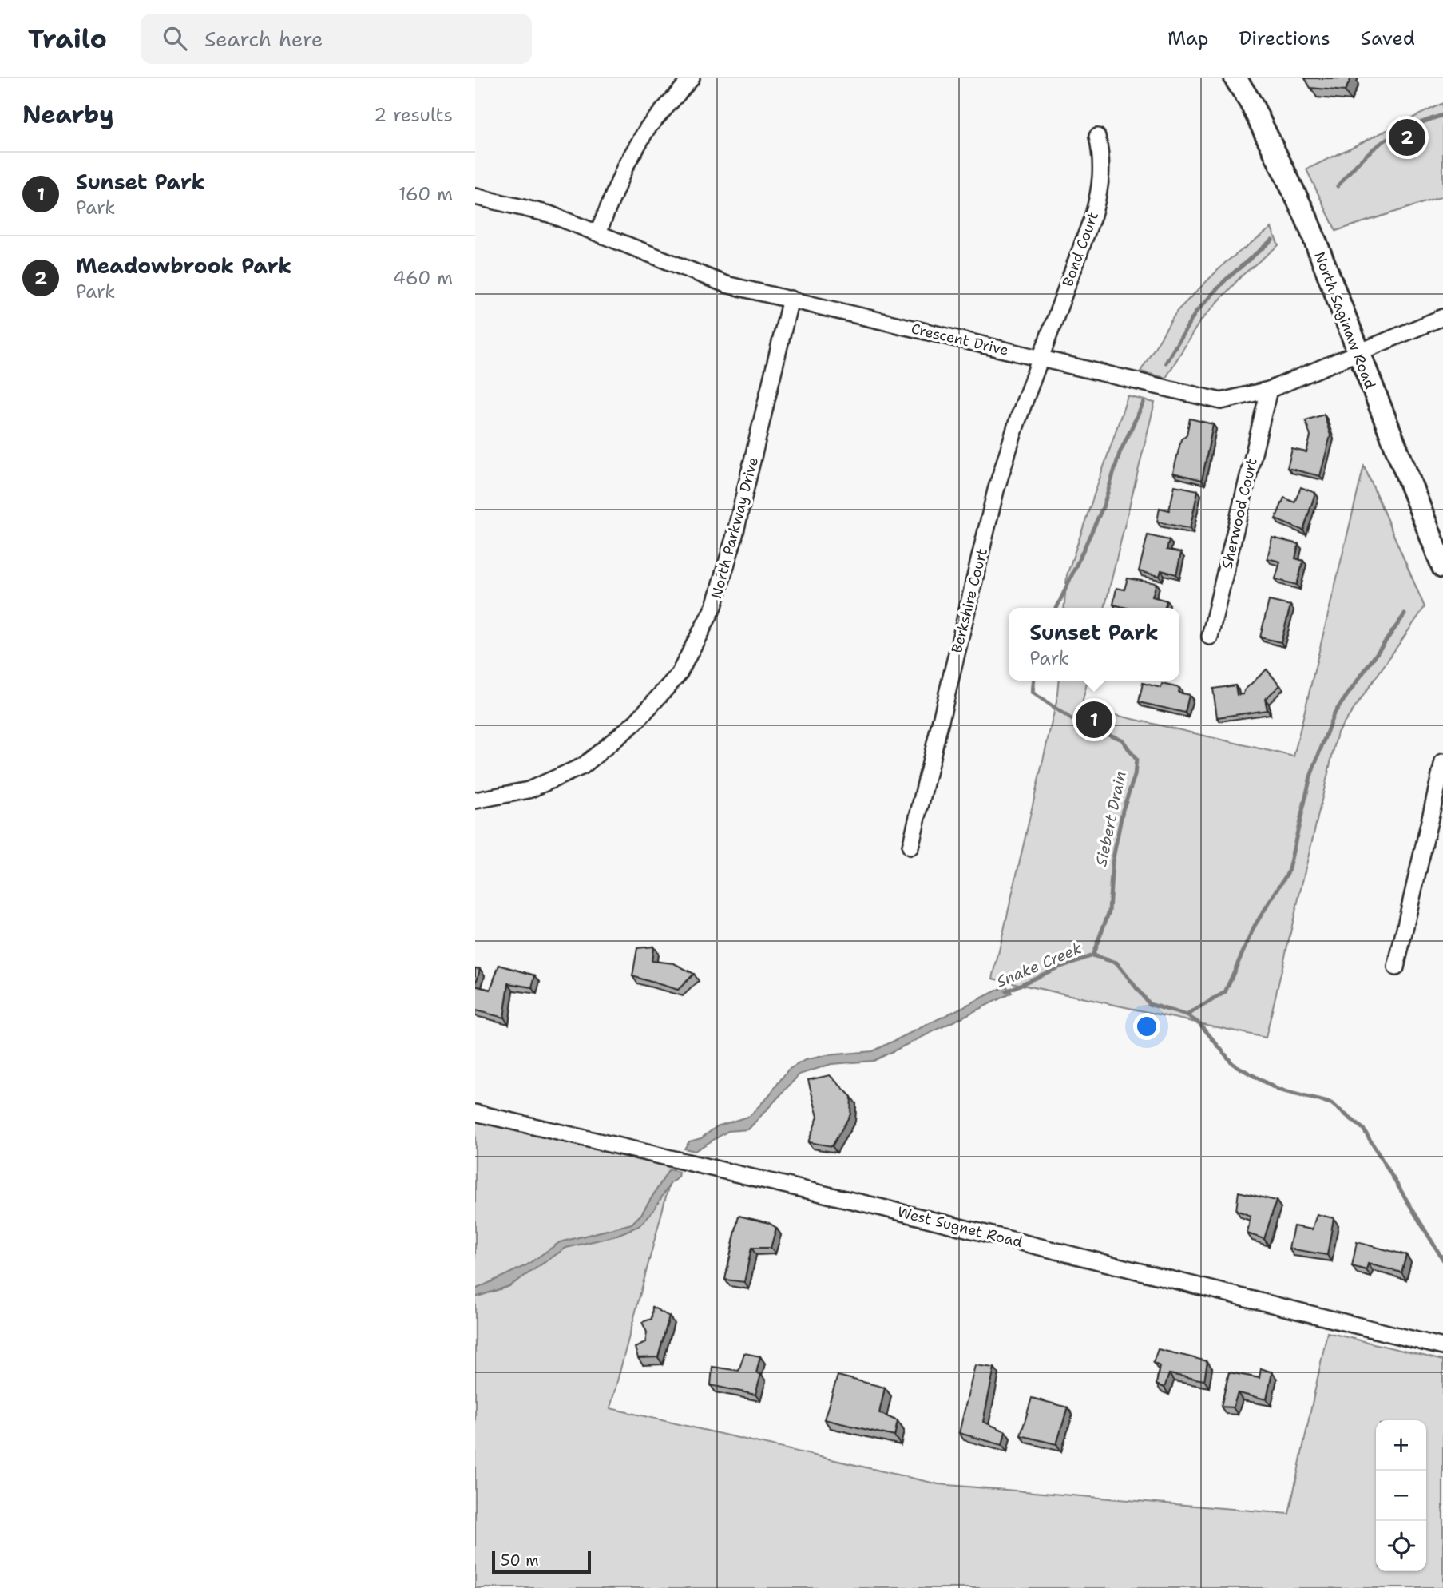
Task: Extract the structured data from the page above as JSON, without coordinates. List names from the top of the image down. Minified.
{"streets":{"main road":["North Saginaw Road"],"street":["Bond Court","Crescent Drive","Sherwood Court","North Parkway Drive","Berkshire Court","West Sugnet Road"]},"crossings":[["Bond Court","Crescent Drive"],["Bond Court","Berkshire Court"],["North Saginaw Road","Crescent Drive"],["Crescent Drive","Sherwood Court"],["Crescent Drive","North Parkway Drive"],["Crescent Drive","Berkshire Court"]],"water":["Siebert Drain","Snake Creek"],"scale_bar":"50 m","page":{"header":"Trailo","search":"Search here","nav":["Map","Directions","Saved"],"heading":["Nearby","2 results"],"pins":["2","1"],"list":[{"mark":"1","name":"Sunset Park","note":"Park","value":"160 m"},{"mark":"2","name":"Meadowbrook Park","note":"Park","value":"460 m"}],"popup":["Sunset Park","Park"],"map_buttons":["+","−"],"scale":"50 m"}}
